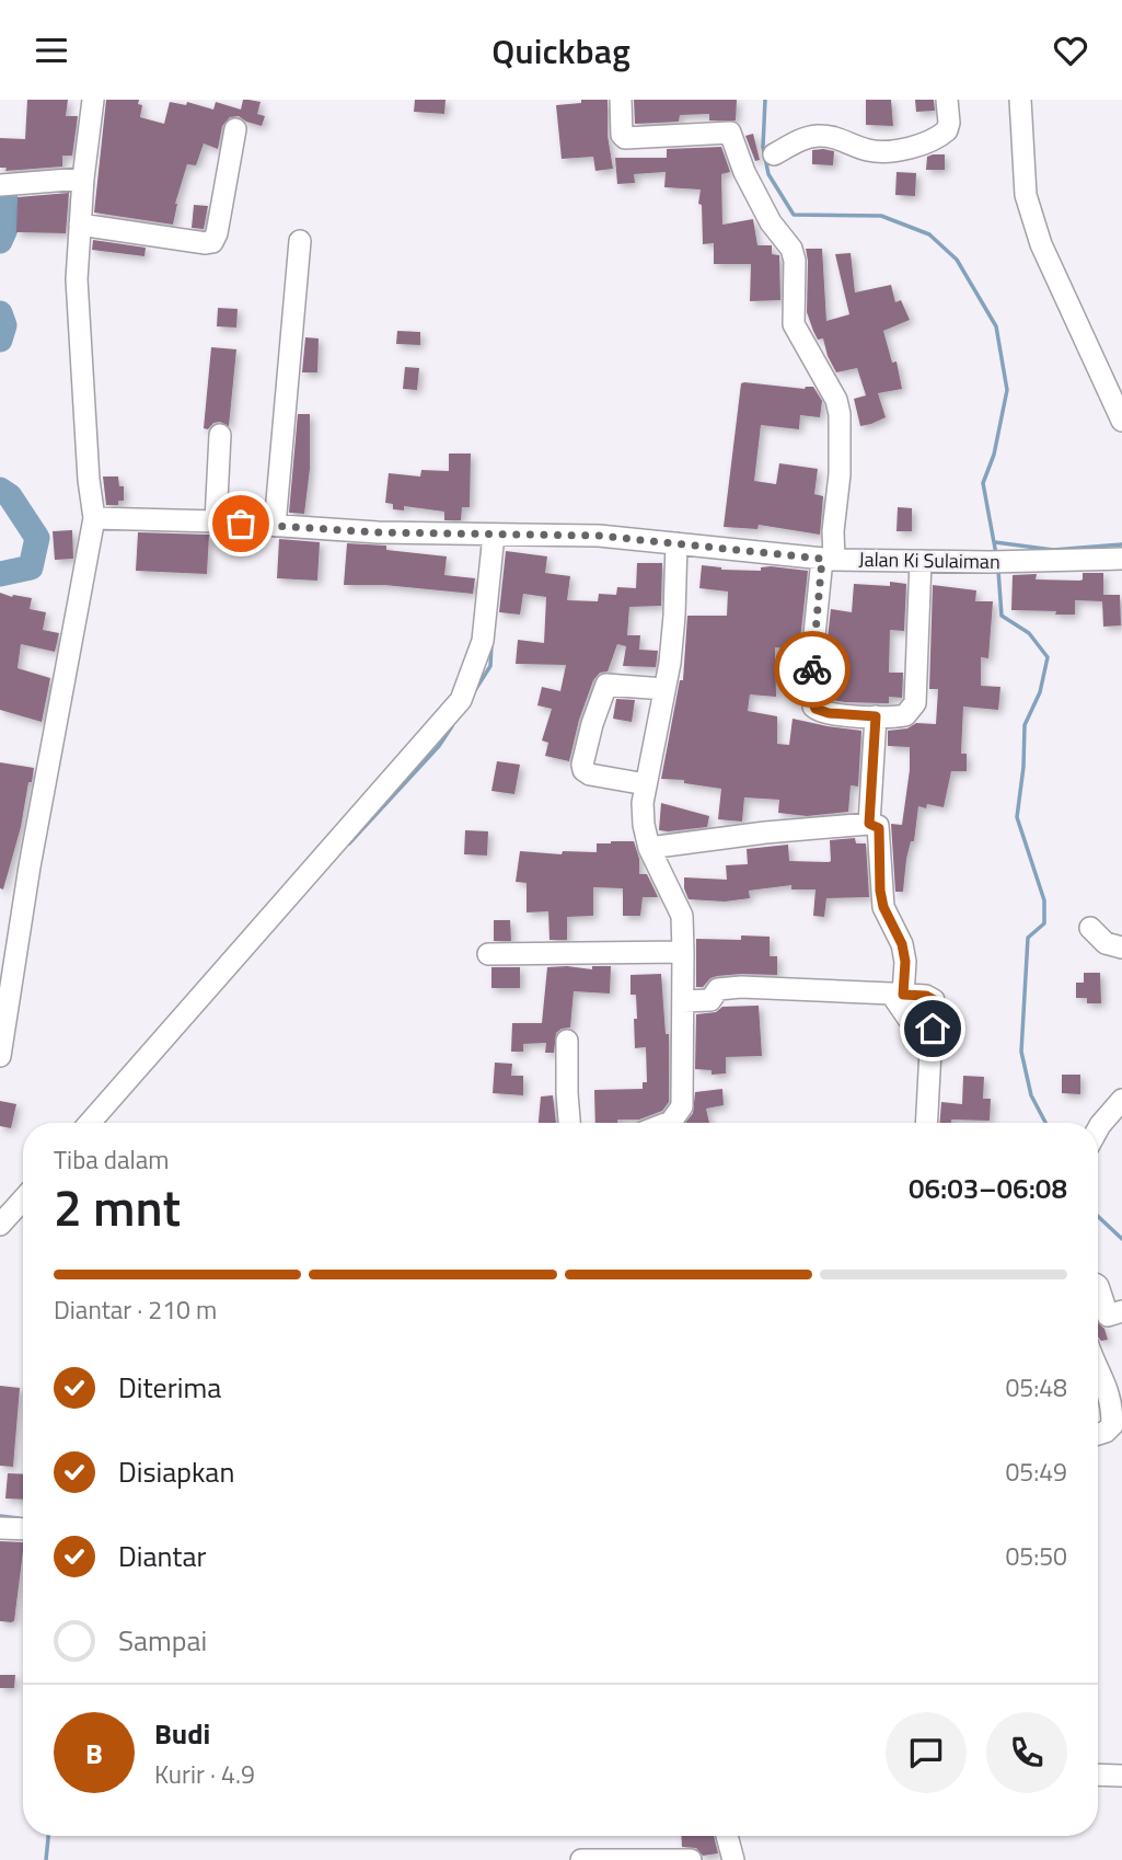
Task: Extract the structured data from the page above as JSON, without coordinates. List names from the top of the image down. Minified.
{"streets":{"street":["Jalan Ki Sulaiman"]},"page":{"header":"Quickbag","heading":["2 mnt","Tiba dalam","06:03–06:08"],"panel":["Budi","Kurir · 4.9"],"bar":"Diantar · 210 m","list":[["Diterima","05:48"],["Disiapkan","05:49"],["Diantar","05:50"],"Sampai"],"round":"B"}}
